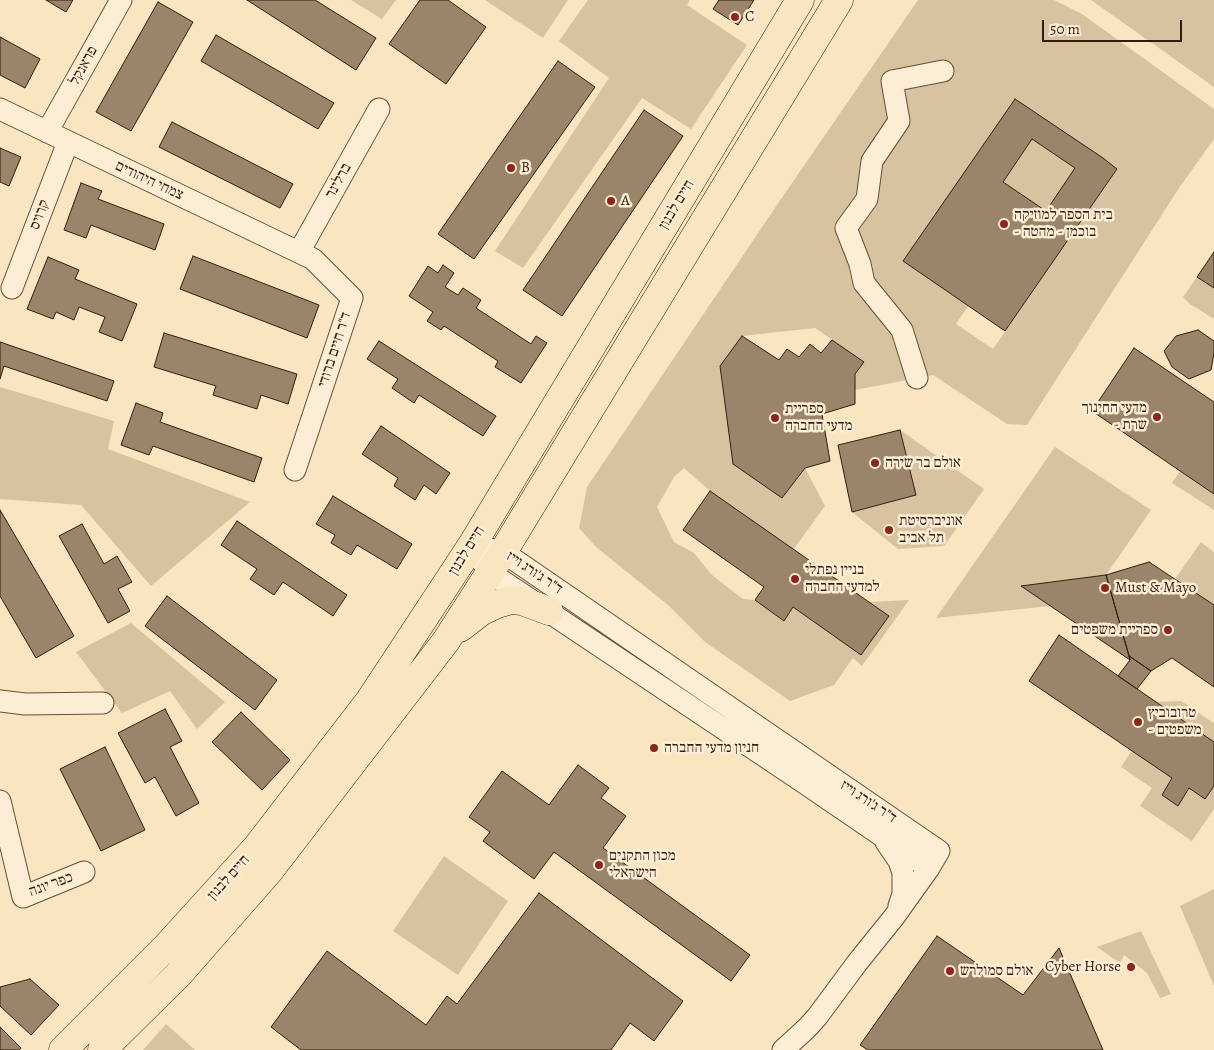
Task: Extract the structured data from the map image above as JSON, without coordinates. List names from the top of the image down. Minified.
{"streets":{"main road":["חיים לבנון"],"street":["פראנקל","צמחי היהודים","ברלינר","קרויס","ד\"ר חיים ברודי","ד\"ר ג'ורג וייז","כפר יונה"]},"crossings":[["פראנקל","צמחי היהודים"],["צמחי היהודים","ברלינר"],["צמחי היהודים","קרויס"],["צמחי היהודים","ד\"ר חיים ברודי"],["ברלינר","ד\"ר חיים ברודי"],["חיים לבנון","ד\"ר ג'ורג וייז"]],"places":["C","B","A","בית הספר למוזיקה - בוכמן - מהטה","מדעי החינוך - שרת","ספריית מדעי החברה","אולם בר שירה","אוניברסיטת תל אביב","בניין נפתלי למדעי החברה","Must & Mayo","ספריית משפטים","טרובוביץ - משפטים","חניון מדעי החברה","מכון התקנים הישראלי","Cyber Horse","אולם סמולרש"],"scale_bar":"50 m"}
